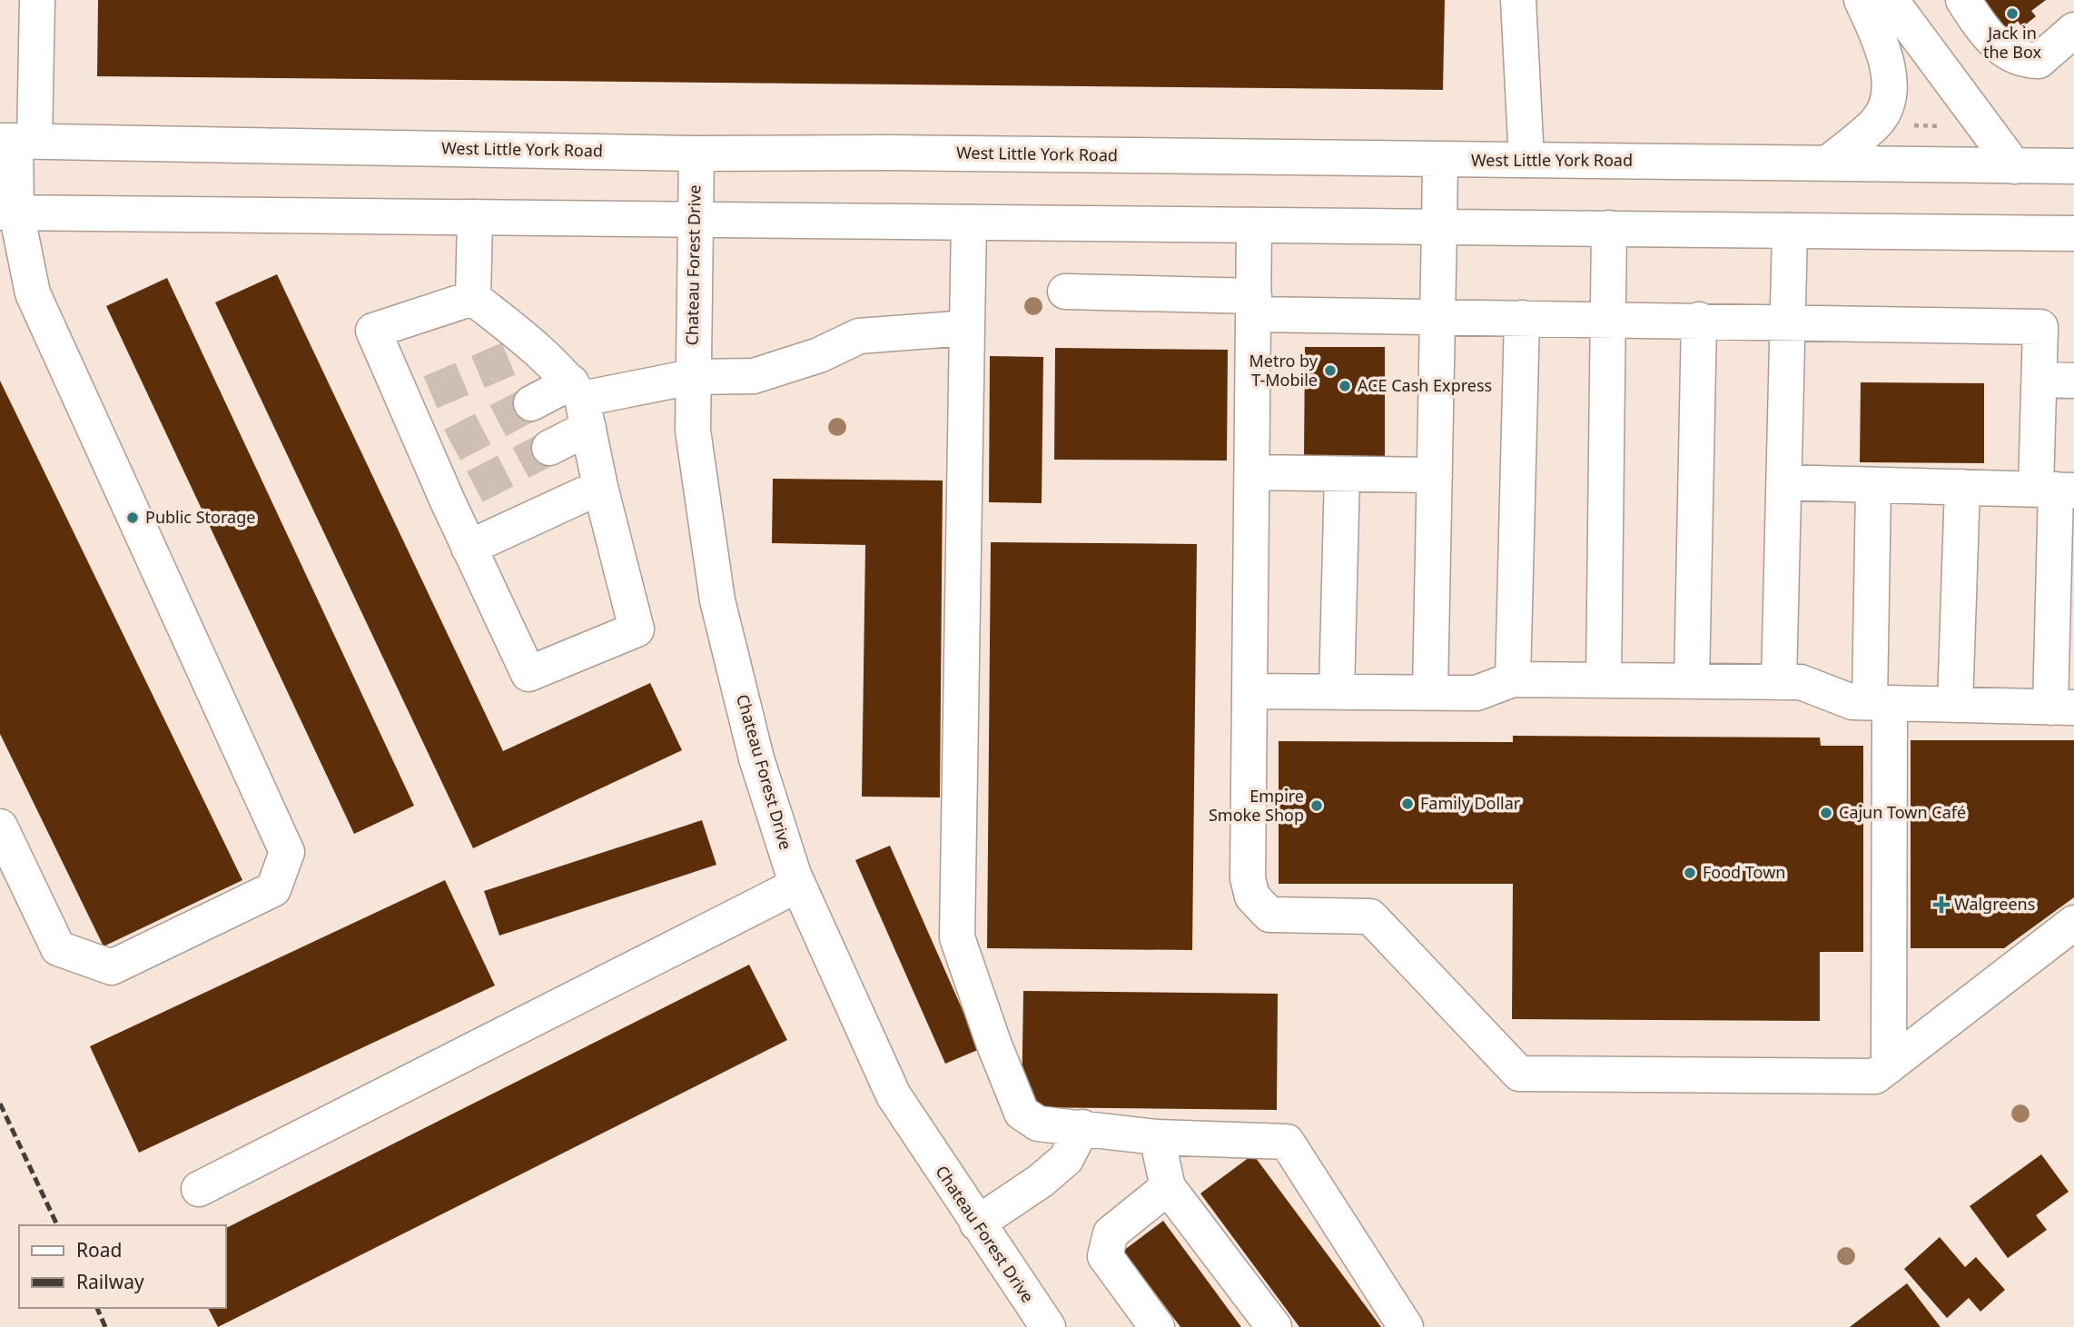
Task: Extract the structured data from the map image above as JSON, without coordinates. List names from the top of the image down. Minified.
{"streets":{"main road":["West Little York Road","Chateau Forest Drive"]},"crossings":[["West Little York Road","Chateau Forest Drive"]],"places":{"other":["Jack in the Box","Metro by T-Mobile","ACE Cash Express","Public Storage","Family Dollar","Empire Smoke Shop","Cajun Town Café","Food Town"],"health":["Walgreens"]},"legend":["Road","Railway"]}
